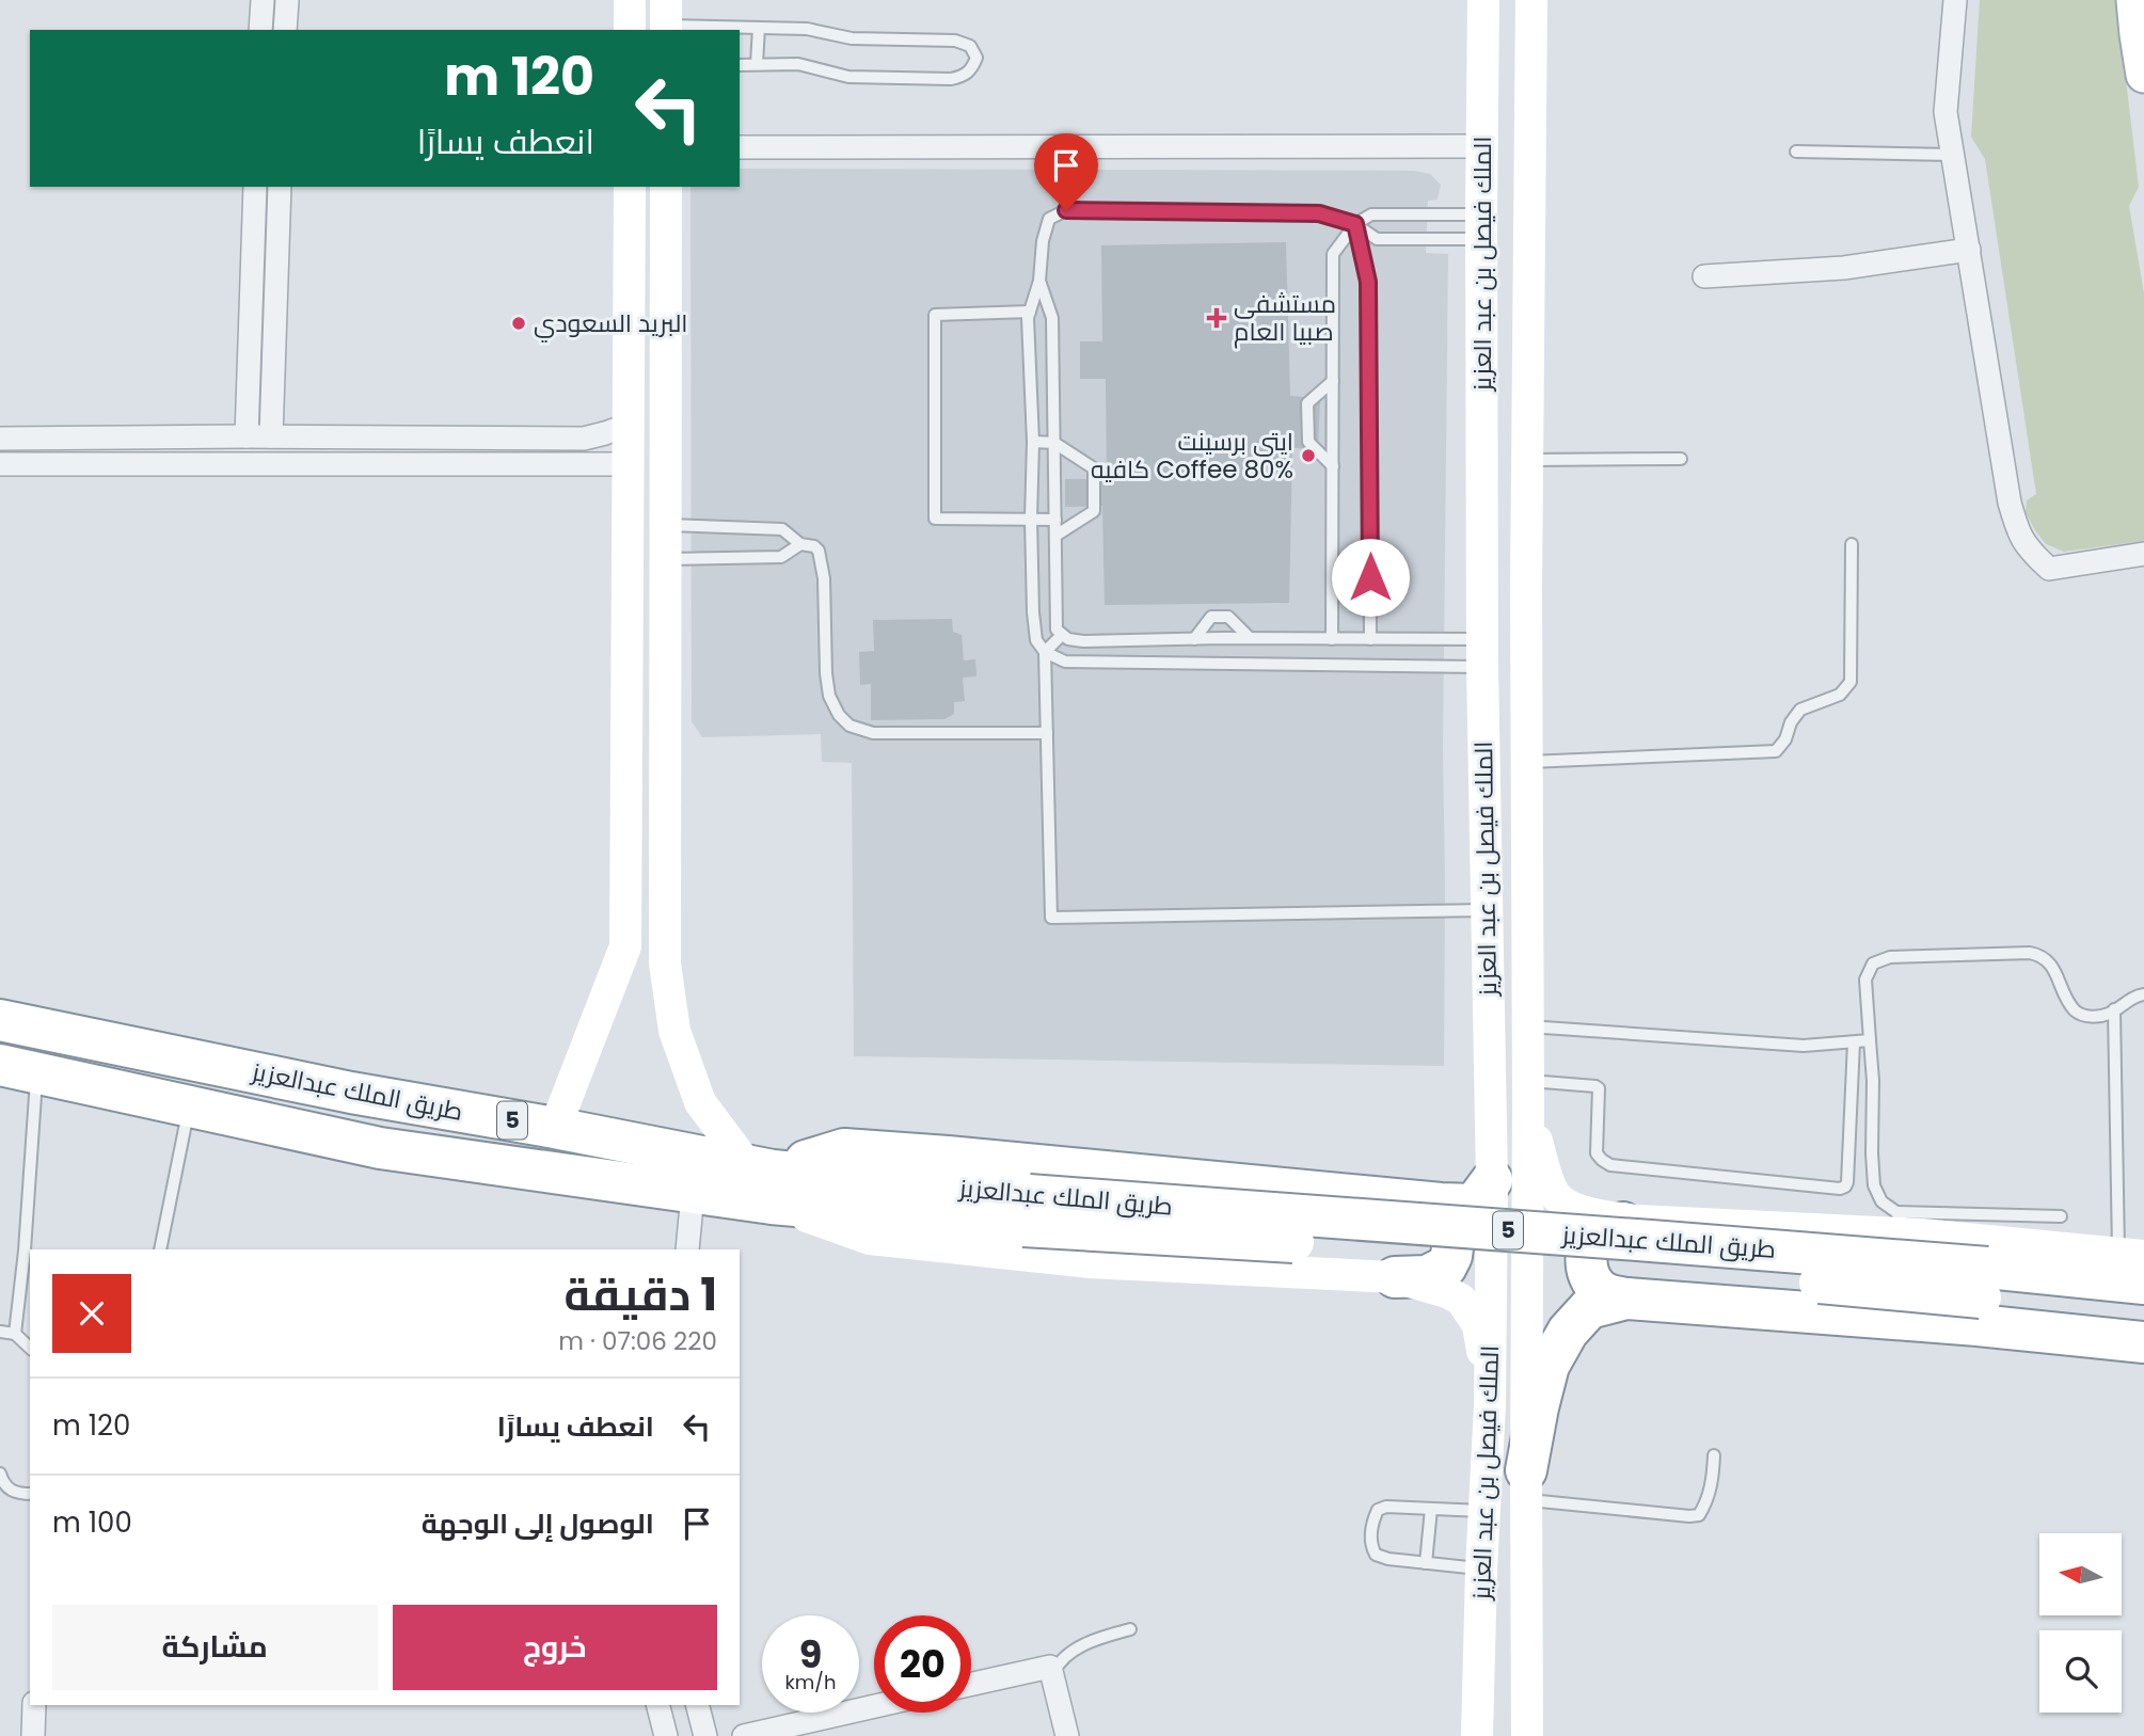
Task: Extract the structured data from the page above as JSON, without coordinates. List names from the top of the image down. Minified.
{"streets":{"highway":["طريق الملك عبدالعزيز","5"],"street":["الملك فيصل بن عبد العزيز"]},"places":{"health":["مستشفى صبيا العام"],"other":["البريد السعودي","ايتي برسينت كافيه Coffee 80%"]},"north":"left","page":{"turn":["120 m","انعطف يسارًا"],"heading":["1 دقيقة","220 m · 07:06"],"list":[{"name":"انعطف يسارًا","value":"120 m"},{"name":"الوصول إلى الوجهة","value":"100 m"}],"buttons":["خروج","مشاركة"],"speed":"9 km/h","limit":"20"}}
